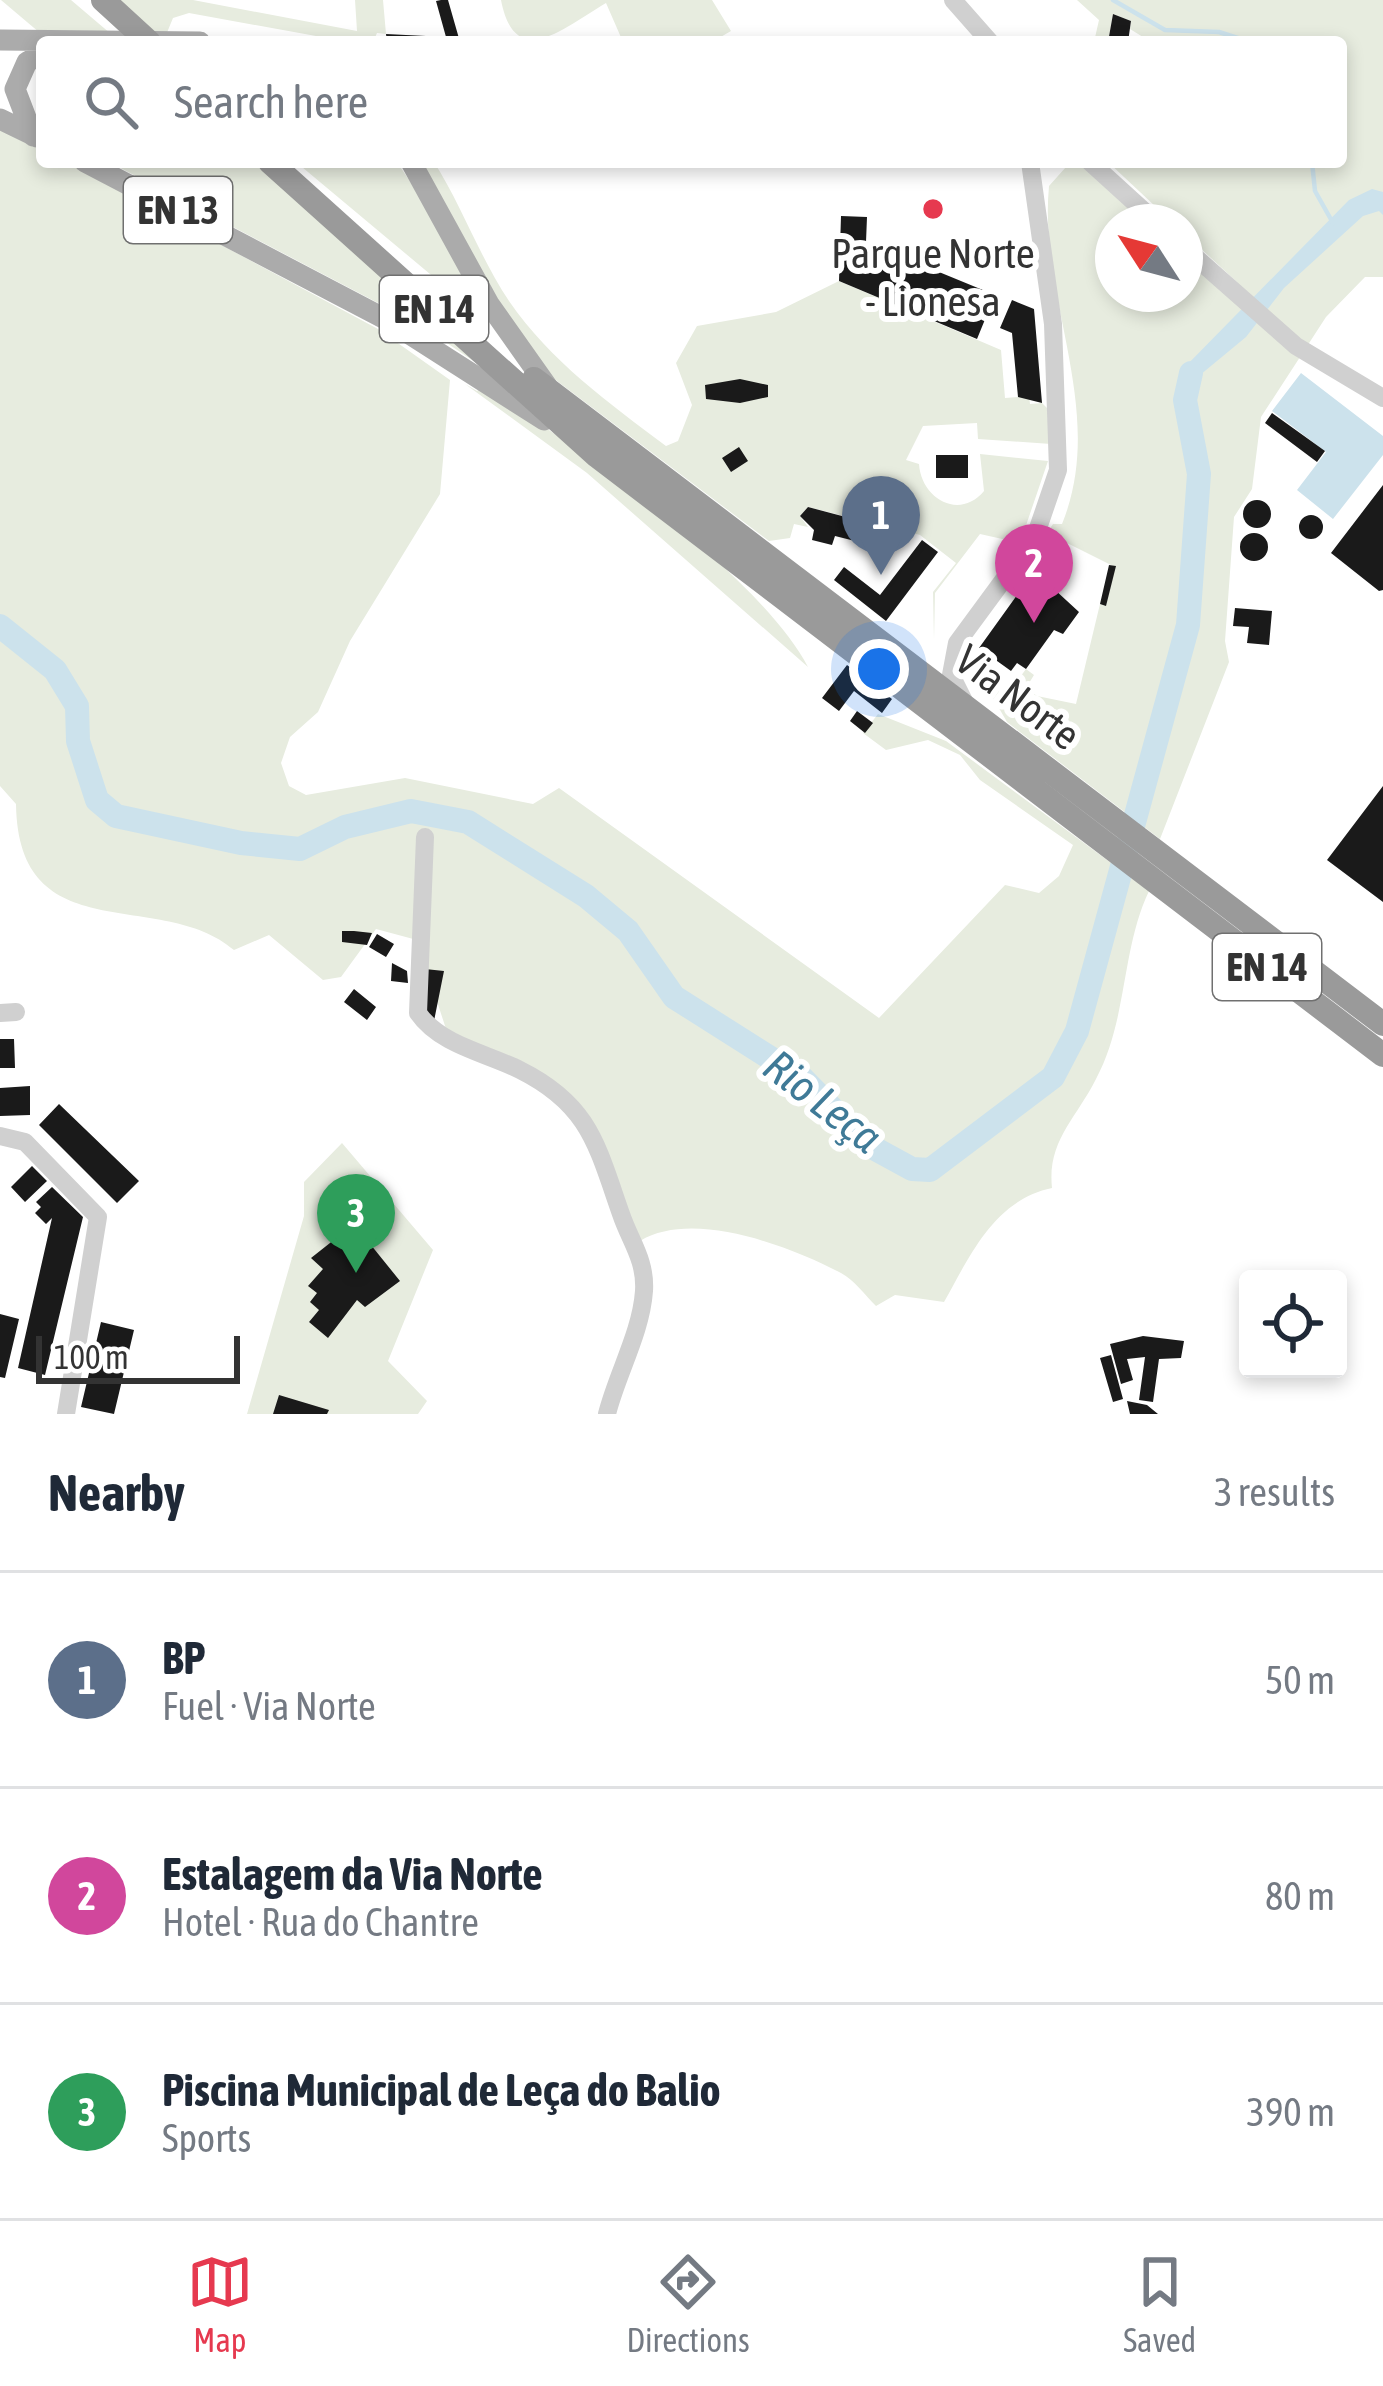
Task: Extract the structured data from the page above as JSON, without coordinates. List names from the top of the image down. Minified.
{"streets":{"highway":["EN 14","Via Norte"],"main road":["EN 13"]},"crossings":[["EN 13","EN 14"],["EN 13","Via Norte"],["EN 14","Via Norte"]],"water":["Rio Leça"],"places":["Parque Norte - Lionesa"],"scale_bar":"100 m","north":"top left","page":{"search":"Search here","pins":["1","2","3"],"scale":"100 m","heading":["Nearby","3 results"],"list":[{"mark":"1","name":"BP","note":"Fuel · Via Norte","value":"50 m"},{"mark":"2","name":"Estalagem da Via Norte","note":"Hotel · Rua do Chantre","value":"80 m"},{"mark":"3","name":"Piscina Municipal de Leça do Balio","note":"Sports","value":"390 m"}],"nav":["Map","Directions","Saved"]}}
